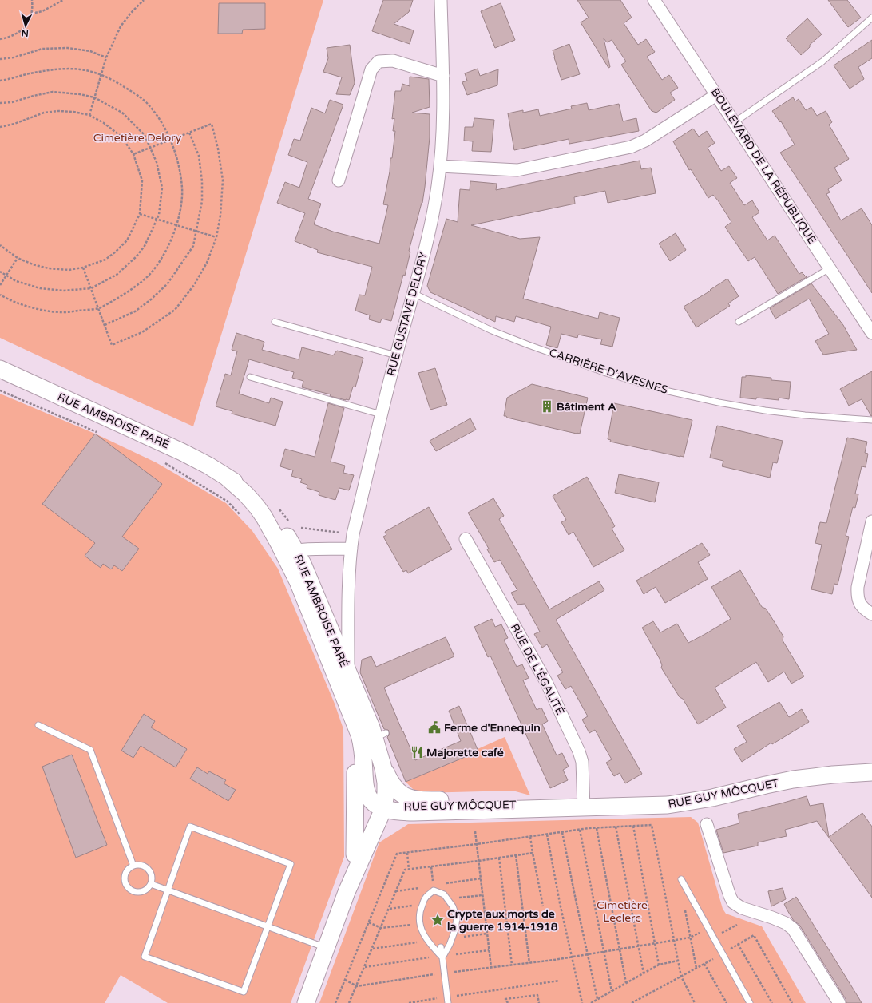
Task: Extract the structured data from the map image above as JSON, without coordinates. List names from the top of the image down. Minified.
{"streets":{"street":["BOULEVARD DE LA RÉPUBLIQUE","RUE GUSTAVE DELORY","RUE AMBROISE PARÉ","RUE DE L'ÉGALITÉ","RUE GUY MÔCQUET"],"lane":["CARRIÈRE D'AVESNES"]},"crossings":[["RUE GUSTAVE DELORY","CARRIÈRE D'AVESNES"],["RUE GUSTAVE DELORY","RUE AMBROISE PARÉ"],["RUE AMBROISE PARÉ","RUE GUY MÔCQUET"],["RUE DE L'ÉGALITÉ","RUE GUY MÔCQUET"]],"parks":["Cimetière Delory","Cimetière Leclerc"],"places":{"building":["Bâtiment A"],"public building":["Ferme d'Ennequin"],"restaurant":["Majorette café"],"place":["Crypte aux morts de la guerre 1914-1918"]},"north":"bottom"}
